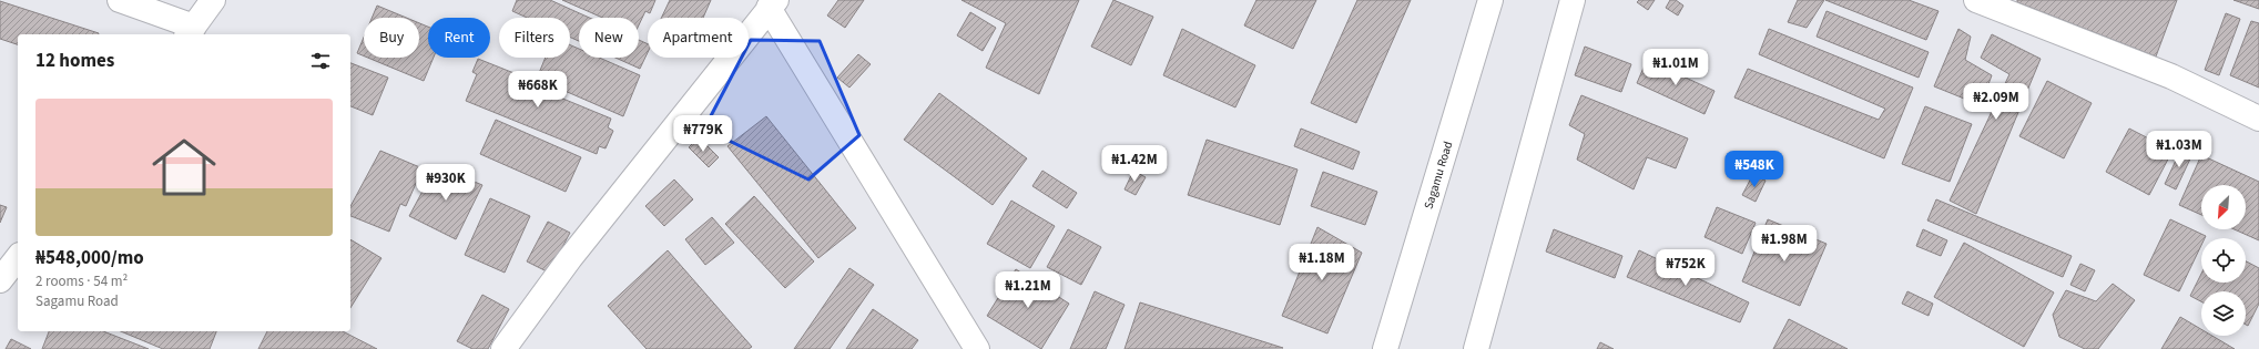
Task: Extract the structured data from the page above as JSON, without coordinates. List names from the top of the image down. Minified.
{"streets":{"main road":["Sagamu Road"]},"north":"bottom left","page":{"chip":["Buy","Rent","Filters","New","Apartment"],"heading":"12 homes","price":["₦1.01M","₦668K","₦2.09M","₦779K","₦1.03M","₦1.42M","₦548K","₦930K","₦1.98M","₦1.18M","₦752K","₦1.21M"],"list":[{"name":"₦548,000/mo","note":"2 rooms · 54 m² · Sagamu Road"}]}}
